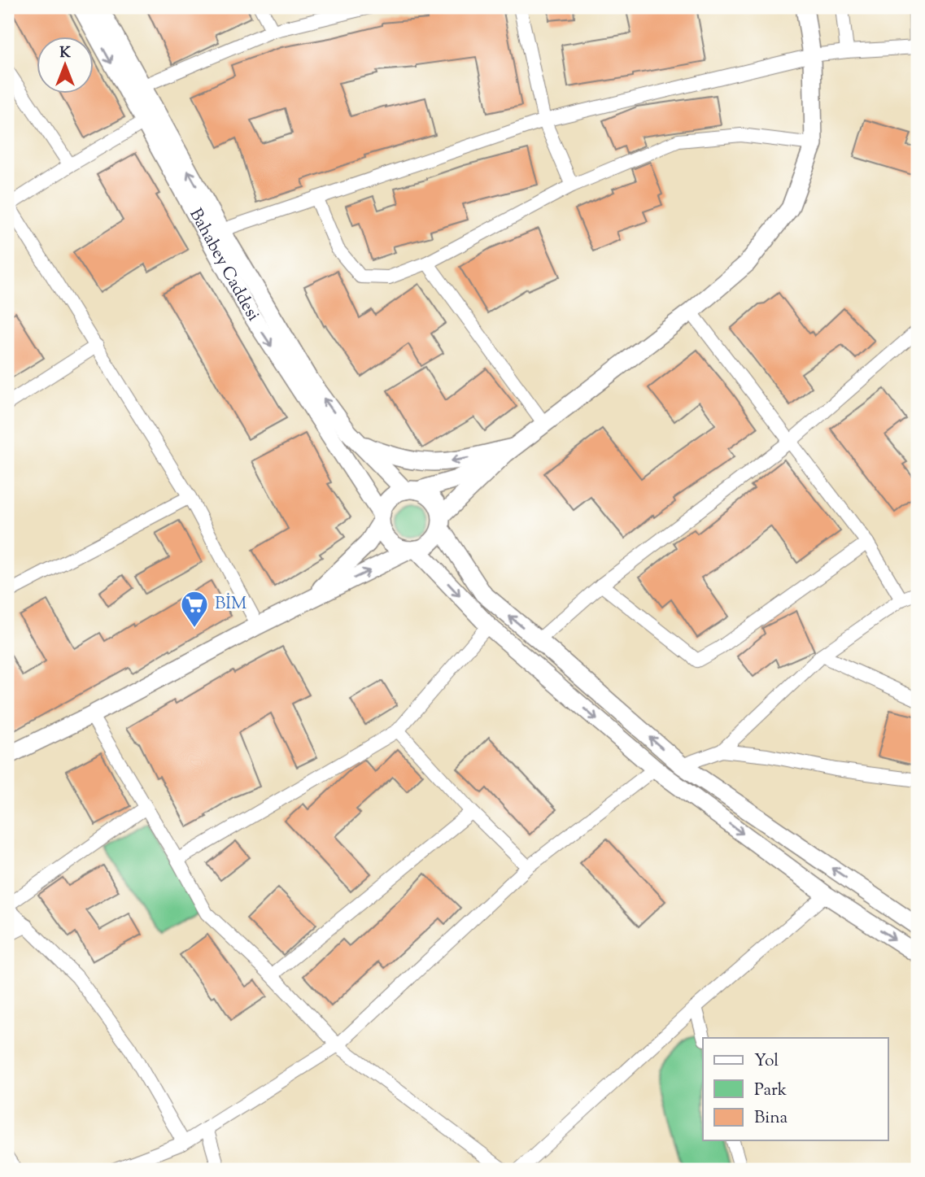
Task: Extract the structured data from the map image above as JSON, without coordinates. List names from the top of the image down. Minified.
{"streets":{"street":["Bahabey Caddesi"]},"places":{"supermarket":["BİM"]},"legend":["Yol","Park","Bina"],"north":"top"}
